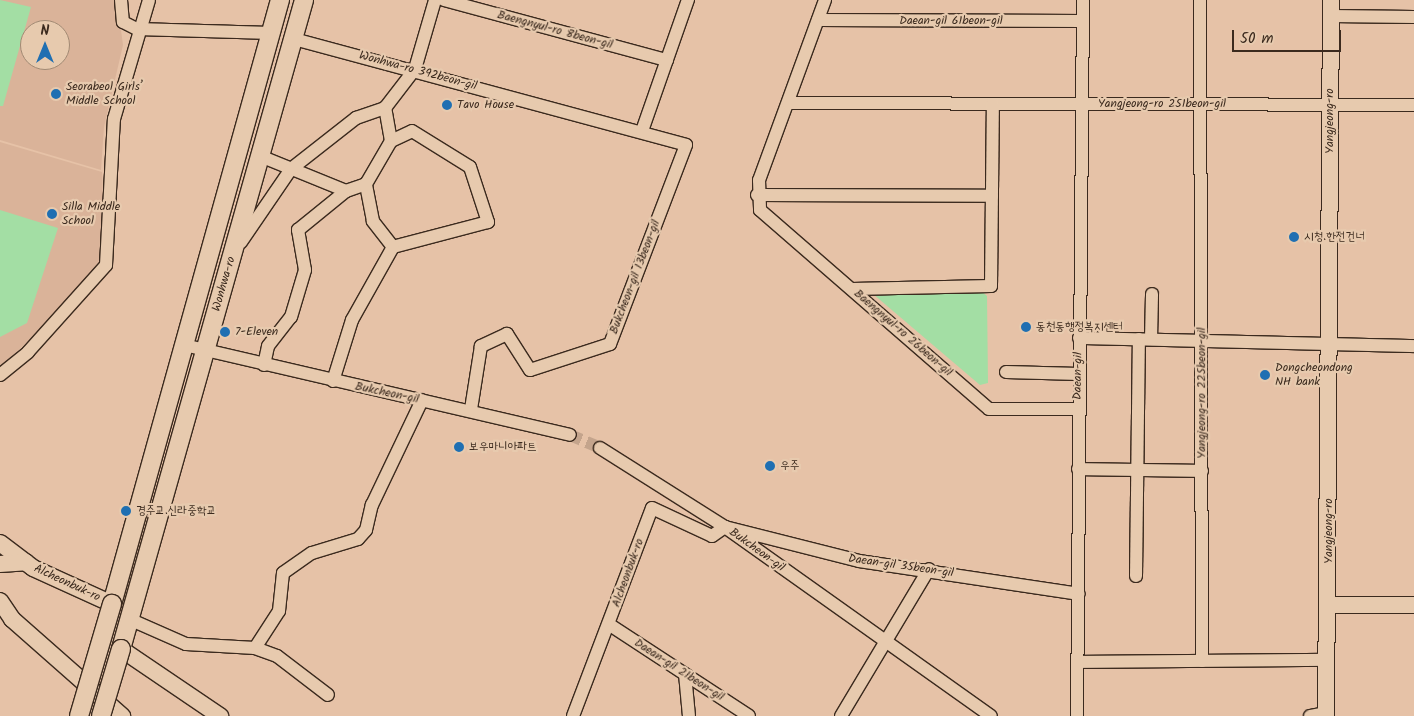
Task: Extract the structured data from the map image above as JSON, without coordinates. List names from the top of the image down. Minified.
{"streets":{"main road":["Wonhwa-ro"],"street":["Daean-gil 61beon-gil","Baengnyul-ro 8beon-gil","Wonhwa-ro 392beon-gil","Yangjeong-ro 251beon-gil","Yangjeong-ro","Bukcheon-gil 13beon-gil","Baengnyul-ro 26beon-gil","Daean-gil","Bukcheon-gil","Yangjeong-ro 225beon-gil","Daean-gil 35beon-gil","Alcheonbuk-ro","Daean-gil 21beon-gil"]},"crossings":[["Daean-gil 61beon-gil","Daean-gil"],["Wonhwa-ro 392beon-gil","Bukcheon-gil 13beon-gil"],["Wonhwa-ro 392beon-gil","Wonhwa-ro"],["Yangjeong-ro 251beon-gil","Yangjeong-ro"],["Yangjeong-ro 251beon-gil","Daean-gil"],["Yangjeong-ro 251beon-gil","Yangjeong-ro 225beon-gil"],["Bukcheon-gil 13beon-gil","Bukcheon-gil"],["Wonhwa-ro","Bukcheon-gil"],["Wonhwa-ro","Alcheonbuk-ro"],["Baengnyul-ro 26beon-gil","Daean-gil"],["Daean-gil","Daean-gil 35beon-gil"],["Bukcheon-gil","Daean-gil 35beon-gil"],["Bukcheon-gil","Alcheonbuk-ro"],["Daean-gil 35beon-gil","Alcheonbuk-ro"],["Alcheonbuk-ro","Daean-gil 21beon-gil"]],"places":["Seorabeol Girls’ Middle School","Tavo House","Silla Middle School","시청.한전건너","동천동행정복지센터","7-Eleven","Dongcheondong NH bank","보우마니아파트","우주","경주교.신라중학교"],"scale_bar":"50 m","north":"top"}
